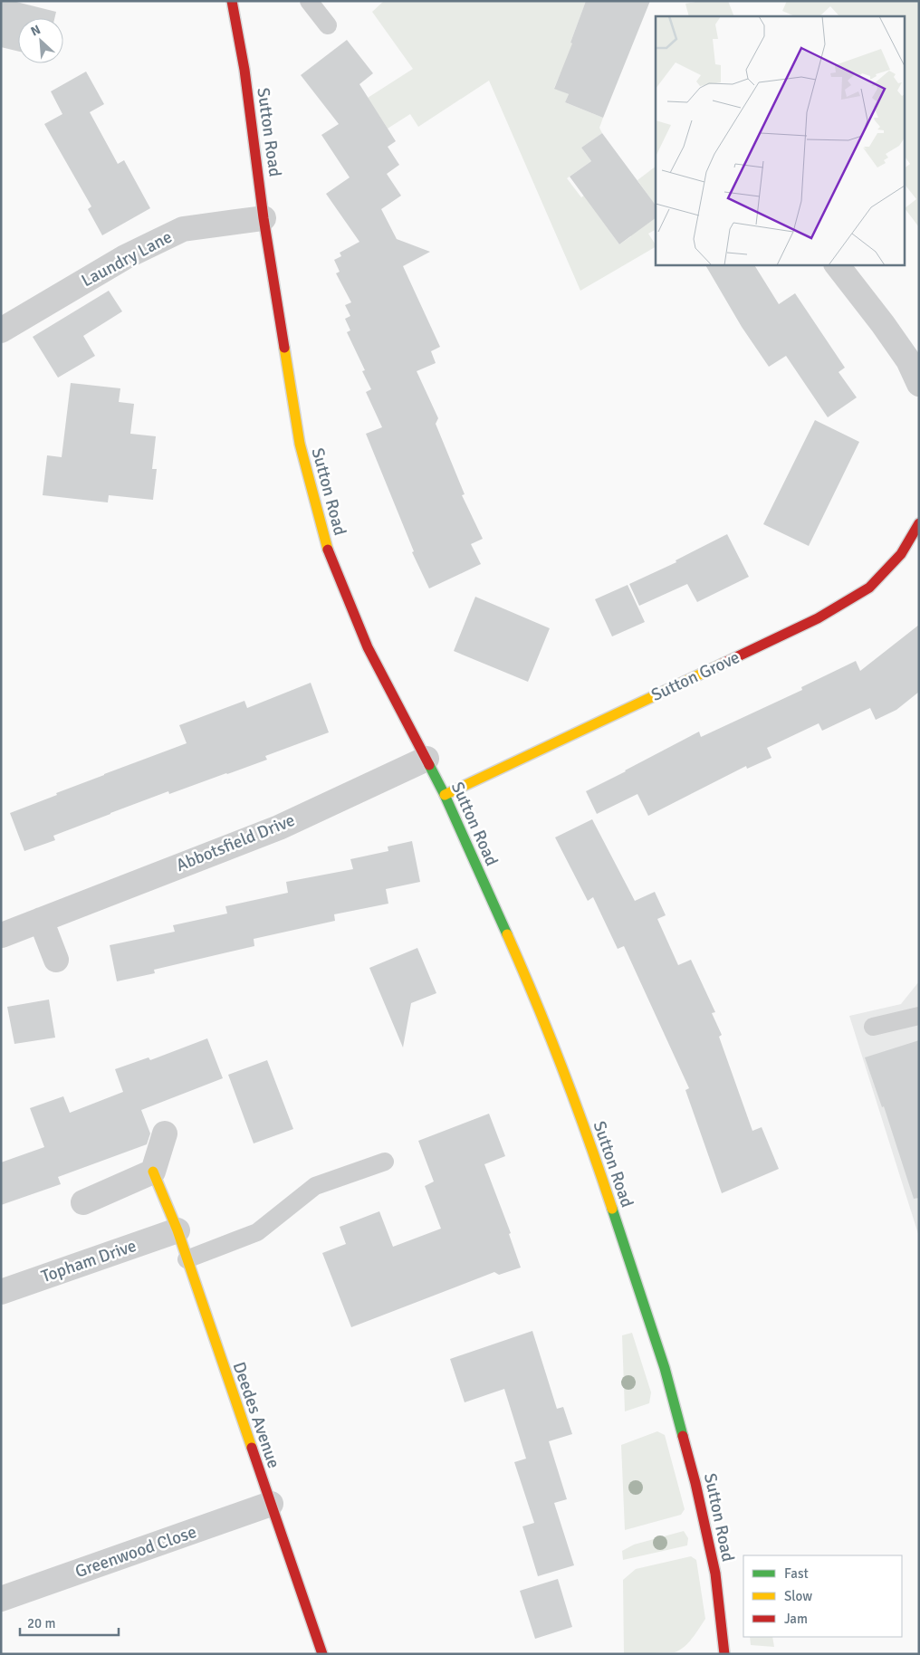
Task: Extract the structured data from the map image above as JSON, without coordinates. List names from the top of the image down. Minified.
{"streets":{"street":["Sutton Road","Laundry Lane","Sutton Grove","Abbotsfield Drive","Topham Drive","Deedes Avenue","Greenwood Close"]},"crossings":[["Sutton Road","Laundry Lane"],["Sutton Road","Sutton Grove"],["Sutton Road","Abbotsfield Drive"],["Topham Drive","Deedes Avenue"],["Deedes Avenue","Greenwood Close"]],"legend":["Fast","Slow","Jam"],"scale_bar":"20 m","north":"top left"}
